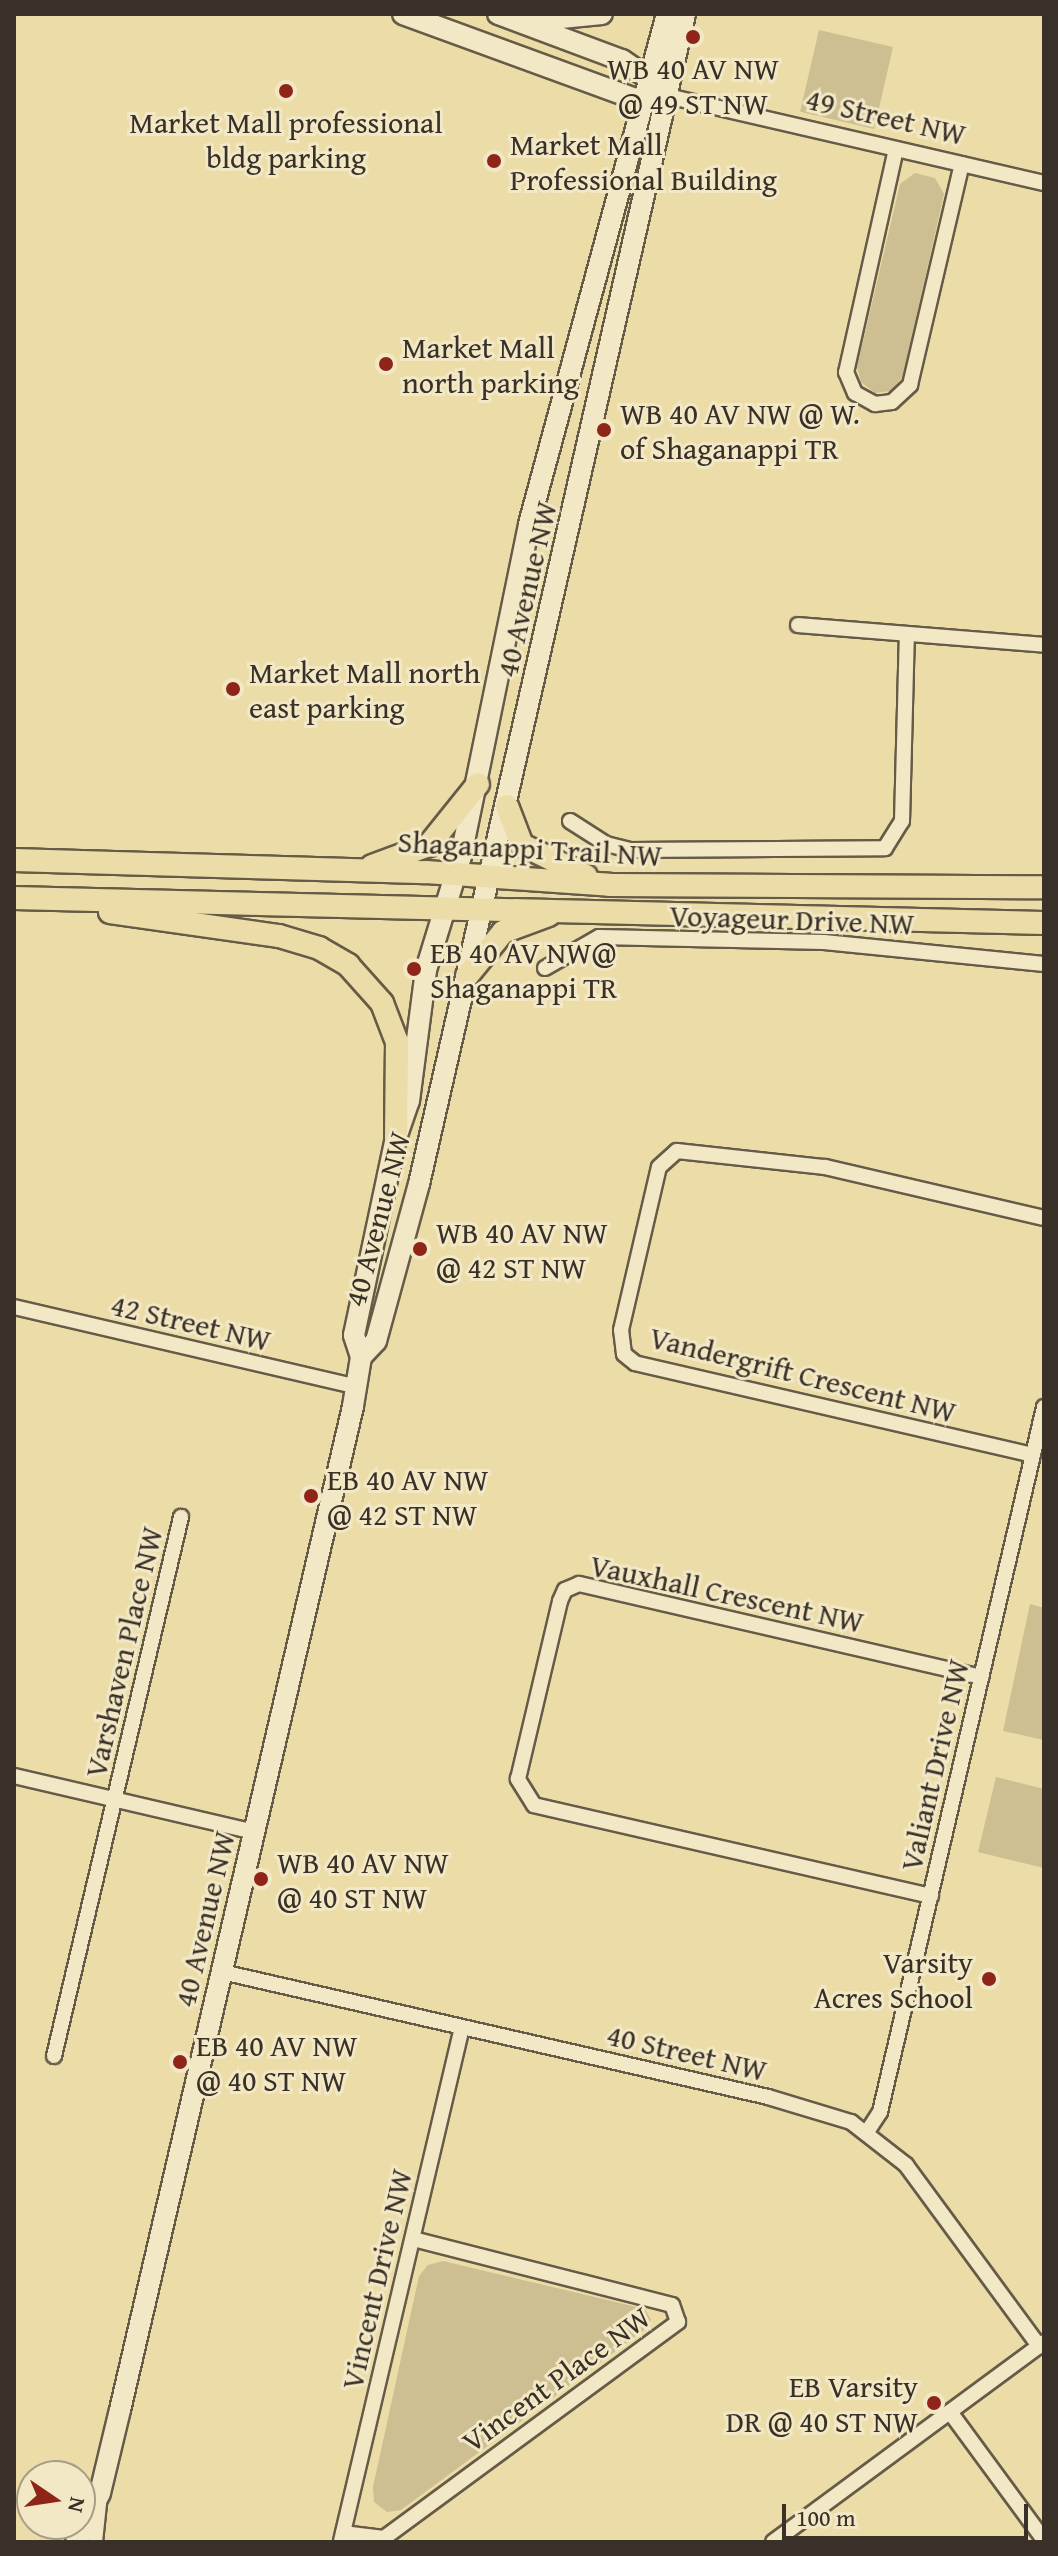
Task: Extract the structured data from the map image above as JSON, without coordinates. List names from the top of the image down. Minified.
{"streets":{"main road":["Shaganappi Trail NW"],"street":["49 Street NW","40 Avenue NW","Voyageur Drive NW","42 Street NW","Vandergrift Crescent NW","Vauxhall Crescent NW","Varshaven Place NW","Valiant Drive NW","40 Street NW","Vincent Drive NW","Vincent Place NW"]},"crossings":[["49 Street NW","40 Avenue NW"],["40 Avenue NW","Shaganappi Trail NW"],["40 Avenue NW","42 Street NW"],["40 Avenue NW","40 Street NW"],["Vandergrift Crescent NW","Valiant Drive NW"],["Vauxhall Crescent NW","Valiant Drive NW"],["Valiant Drive NW","40 Street NW"],["40 Street NW","Vincent Drive NW"],["Vincent Drive NW","Vincent Place NW"]],"places":["WB 40 AV NW @ 49 ST NW","Market Mall professional bldg parking","Market Mall Professional Building","Market Mall north parking","WB 40 AV NW @ W. of Shaganappi TR","Market Mall north east parking","EB 40 AV NW@ Shaganappi TR","WB 40 AV NW @ 42 ST NW","EB 40 AV NW @ 42 ST NW","WB 40 AV NW @ 40 ST NW","Varsity Acres School","EB 40 AV NW @ 40 ST NW","EB Varsity DR @ 40 ST NW"],"scale_bar":"100 m","north":"right"}
